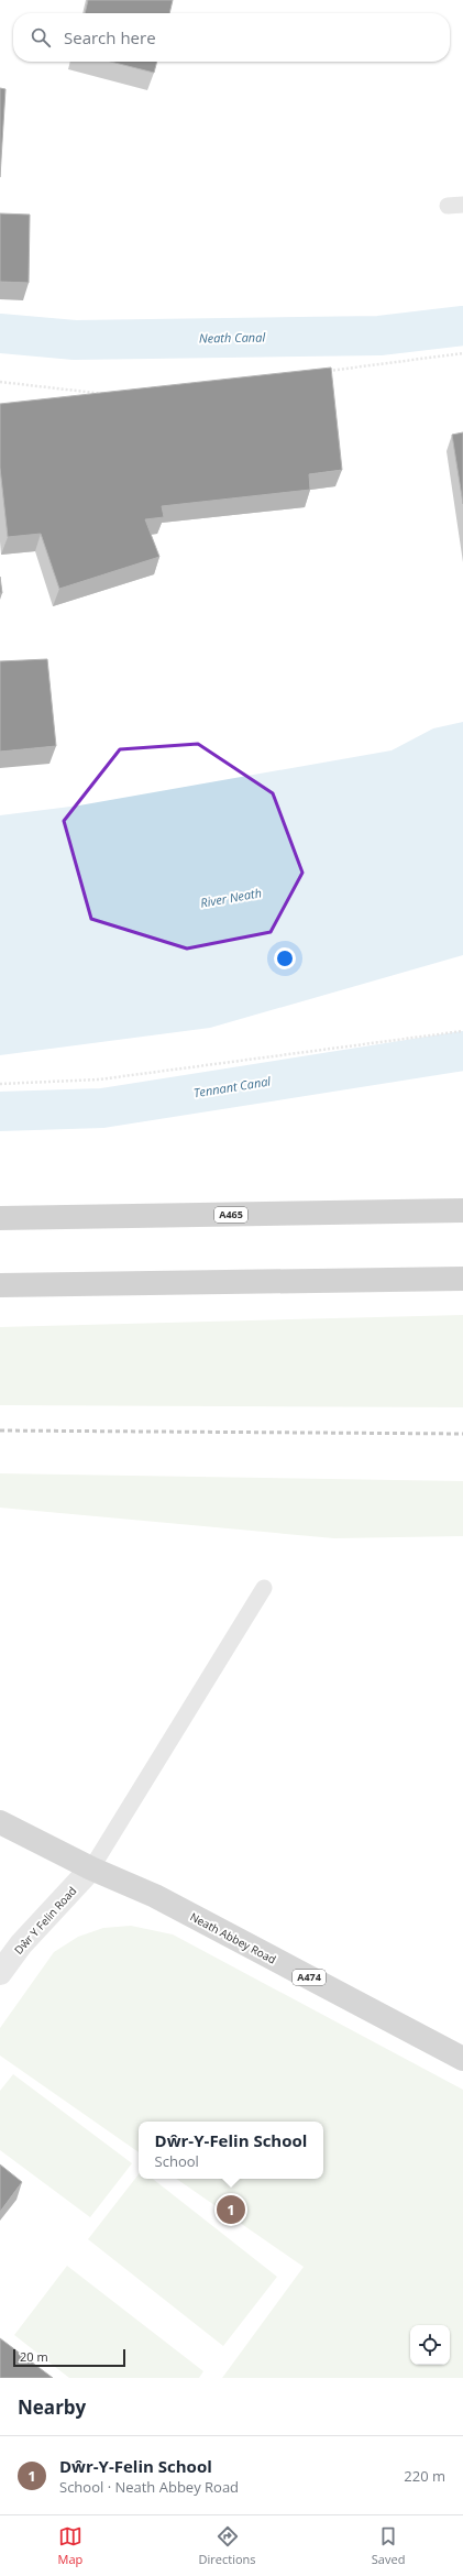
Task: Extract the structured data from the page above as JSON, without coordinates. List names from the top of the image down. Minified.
{"streets":{"highway":["A465"],"main road":["Neath Abbey Road","A474"],"street":["Dŵr Y Felin Road"]},"crossings":[["Dŵr Y Felin Road","Neath Abbey Road"]],"water":["Neath Canal","River Neath","Tennant Canal"],"scale_bar":"20 m","page":{"search":"Search here","popup":["Dŵr-Y-Felin School","School"],"pins":"1","scale":"20 m","heading":"Nearby","list":[{"mark":"1","name":"Dŵr-Y-Felin School","note":"School · Neath Abbey Road","value":"220 m"}],"nav":["Map","Directions","Saved"]}}
